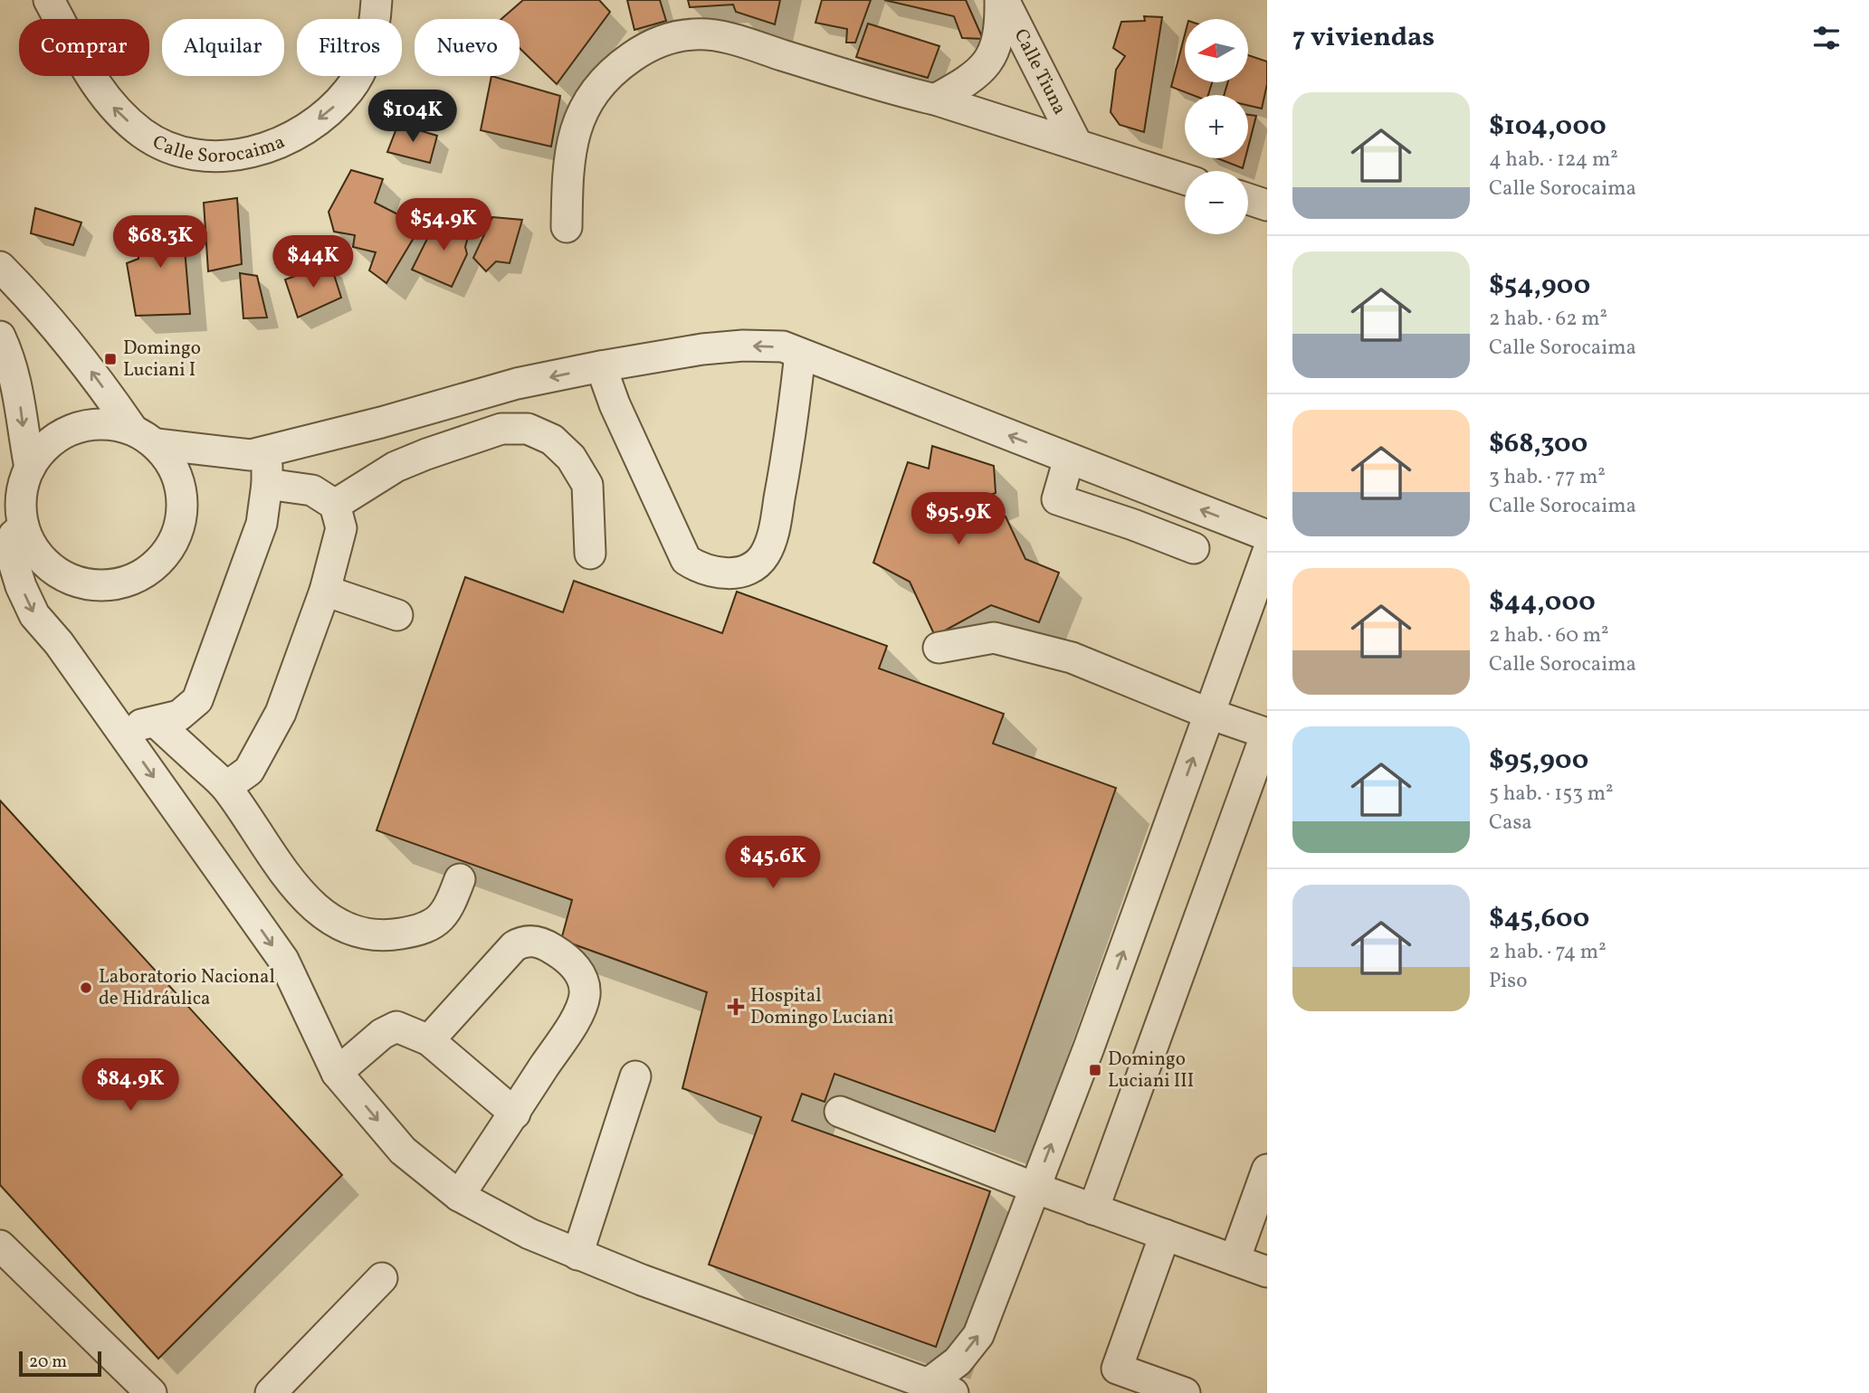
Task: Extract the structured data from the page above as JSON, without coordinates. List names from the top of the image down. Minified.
{"streets":{"street":["Calle Tiuna","Calle Sorocaima"]},"places":{"transit":["Domingo Luciani I","Domingo Luciani III"],"other":["Laboratorio Nacional de Hidráulica"],"health":["Hospital Domingo Luciani"]},"scale_bar":"20 m","north":"left","page":{"heading":"7 viviendas","map_buttons":["+","−"],"chip":["Comprar","Alquilar","Filtros","Nuevo"],"list":[{"name":"$104,000","note":"4 hab. · 124 m² · Calle Sorocaima"},{"name":"$54,900","note":"2 hab. · 62 m² · Calle Sorocaima"},{"name":"$68,300","note":"3 hab. · 77 m² · Calle Sorocaima"},{"name":"$44,000","note":"2 hab. · 60 m² · Calle Sorocaima"},{"name":"$95,900","note":"5 hab. · 153 m² · Casa"},{"name":"$45,600","note":"2 hab. · 74 m² · Piso"}],"price":["$104K","$54.9K","$68.3K","$44K","$95.9K","$45.6K","$84.9K"],"scale":"20 m"}}
